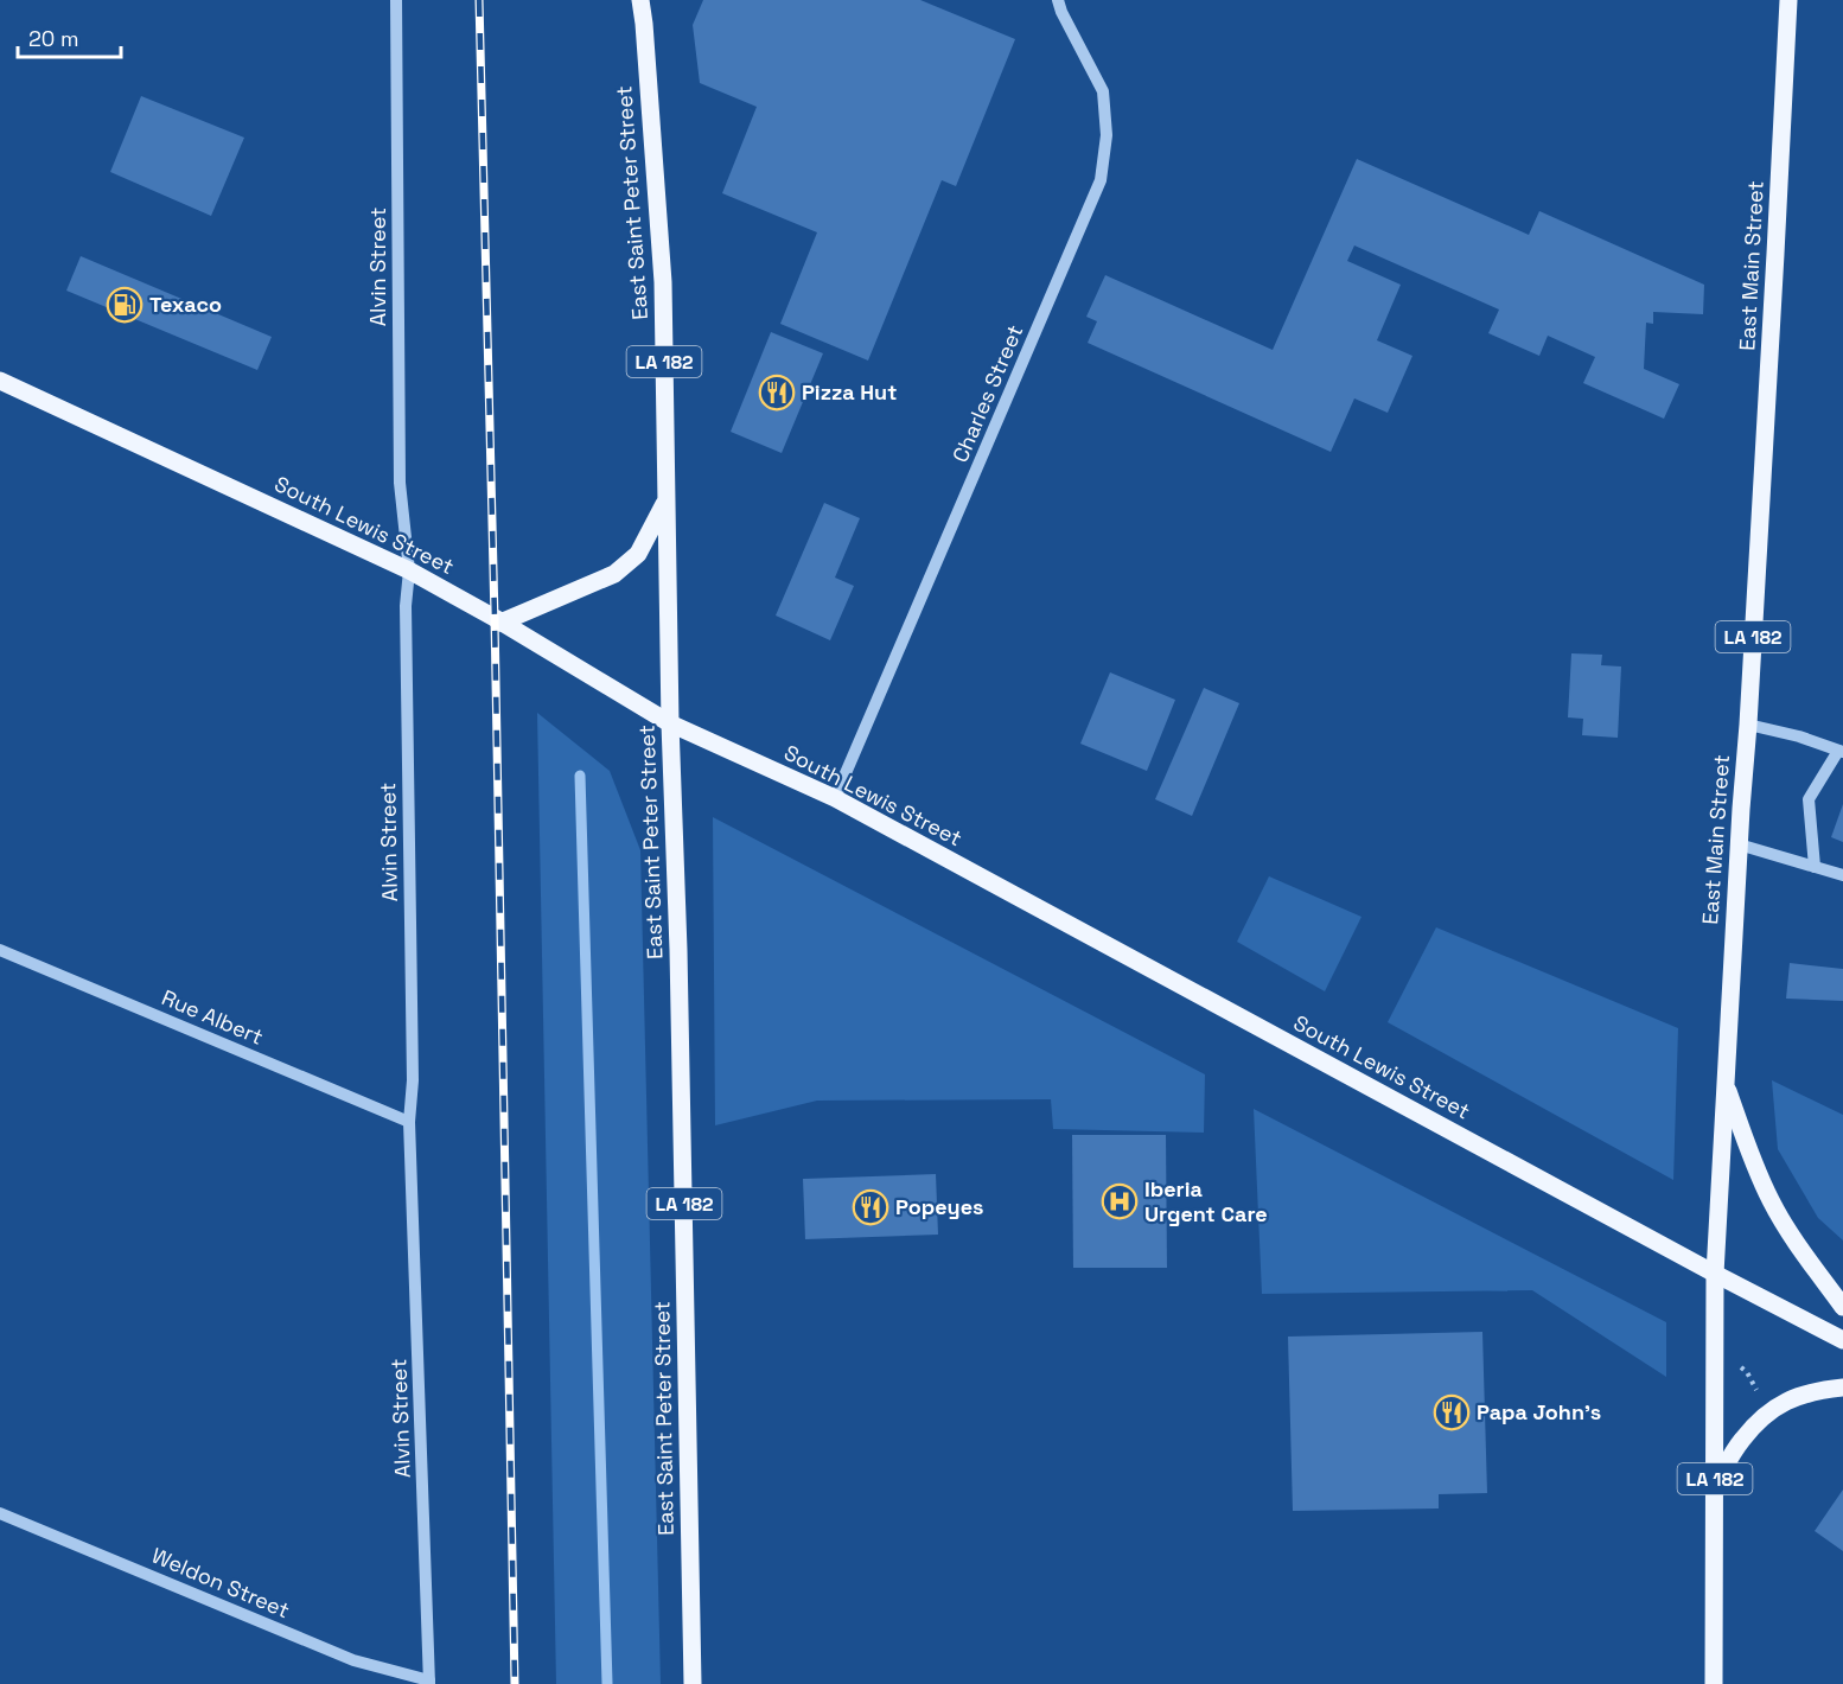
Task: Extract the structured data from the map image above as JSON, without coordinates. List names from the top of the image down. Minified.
{"streets":{"main road":["East Saint Peter Street","East Main Street","LA 182","South Lewis Street"],"street":["Alvin Street","Charles Street","Rue Albert","Weldon Street"]},"crossings":[["East Saint Peter Street","South Lewis Street"],["East Main Street","South Lewis Street"],["Alvin Street","South Lewis Street"],["Alvin Street","Rue Albert"],["Alvin Street","Weldon Street"],["Charles Street","South Lewis Street"]],"places":{"fuel station":["Texaco"],"restaurant":["Pizza Hut","Popeyes","Papa John's"],"hospital":["Iberia Urgent Care"]},"scale_bar":"20 m"}
